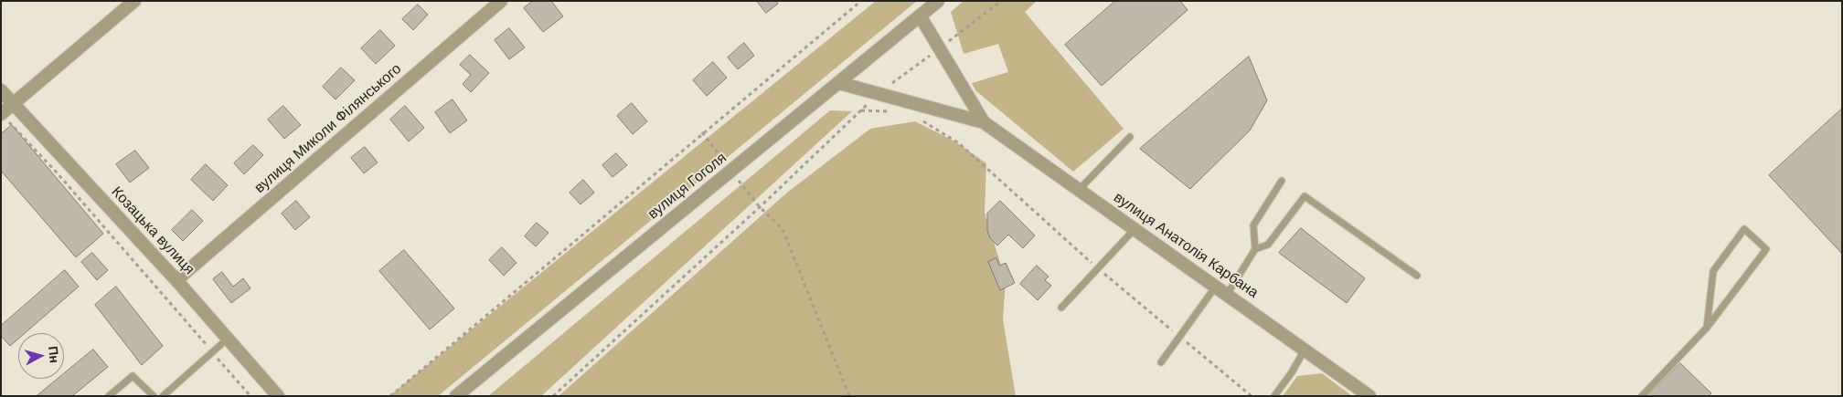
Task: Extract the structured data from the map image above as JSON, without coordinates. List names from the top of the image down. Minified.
{"streets":{"street":["вулиця Миколи Філянського","вулиця Гоголя","Козацька вулиця","вулиця Анатолія Карбана"]},"crossings":[["вулиця Миколи Філянського","Козацька вулиця"]],"north":"right"}
